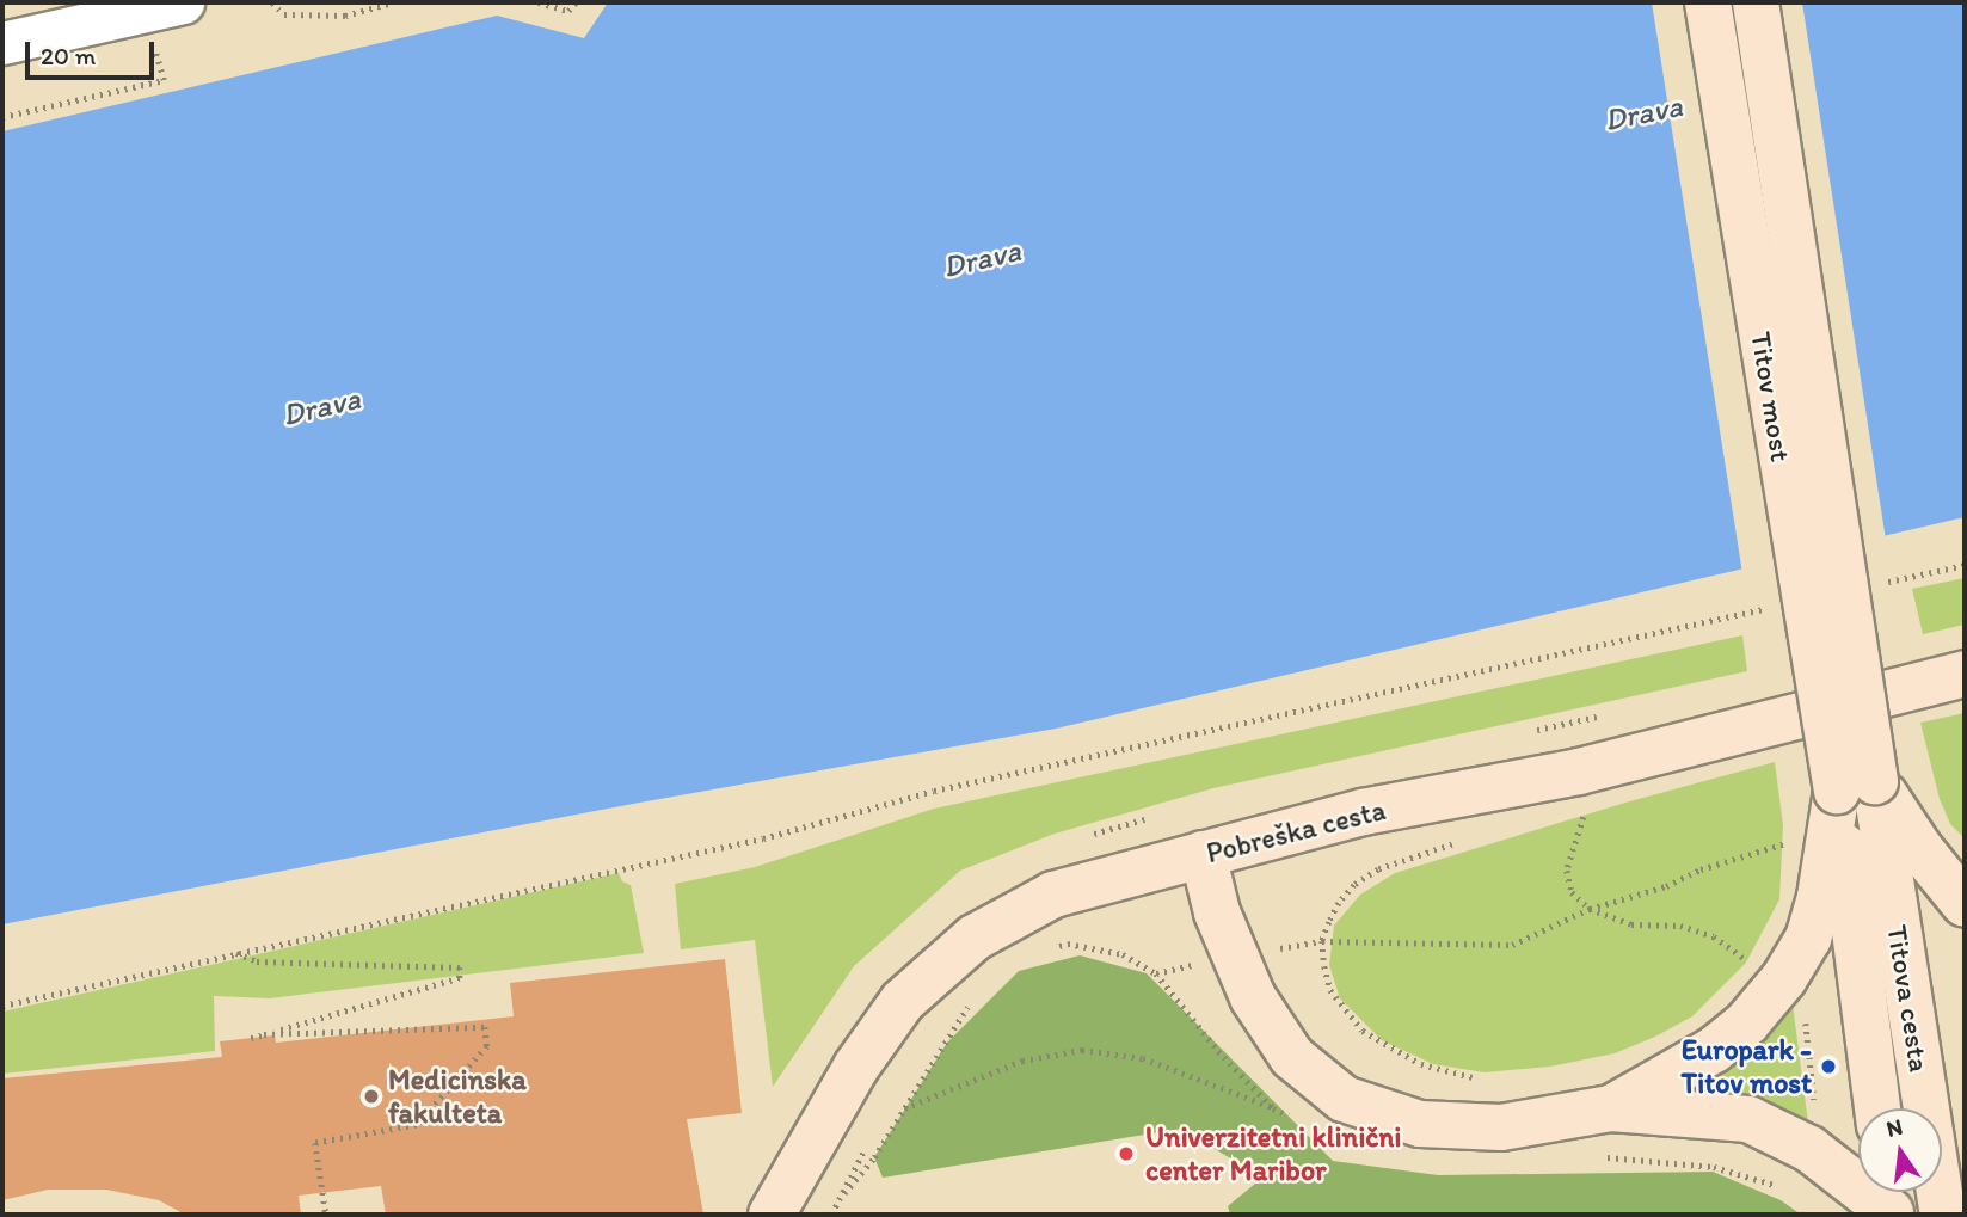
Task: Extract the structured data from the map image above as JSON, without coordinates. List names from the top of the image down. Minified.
{"streets":{"main road":["Titov most","Pobreška cesta","Titova cesta"]},"crossings":[["Titov most","Titova cesta"]],"water":["Drava"],"places":["Europark - Titov most","Medicinska fakulteta","Univerzitetni klinični center Maribor"],"scale_bar":"20 m","north":"top"}
